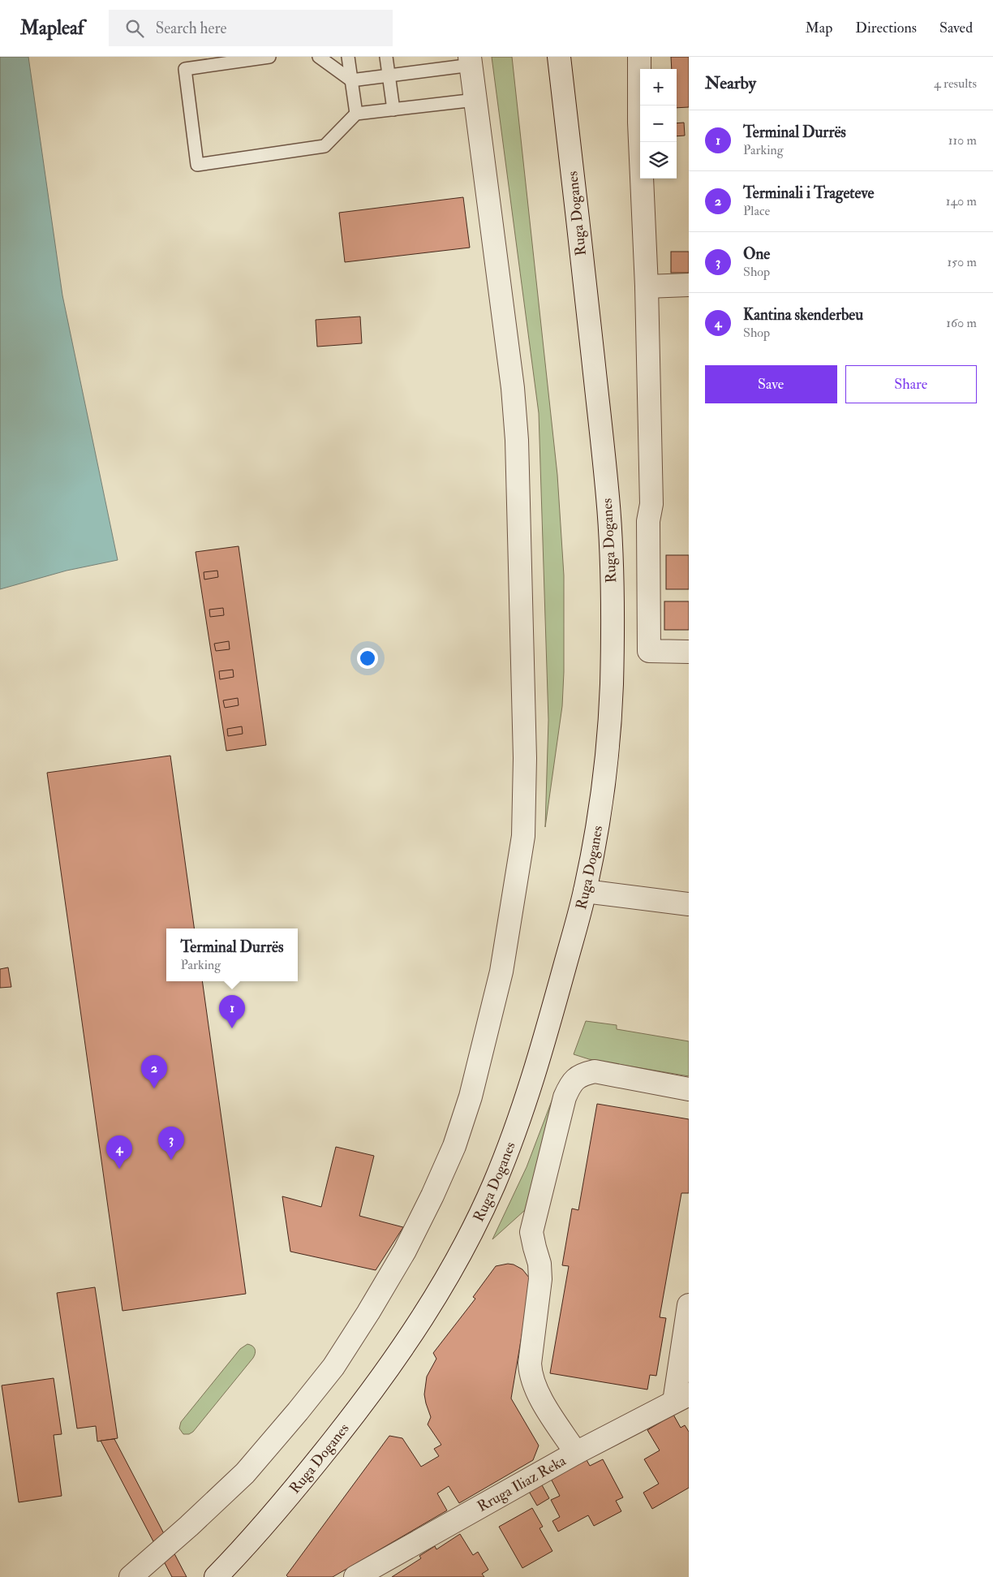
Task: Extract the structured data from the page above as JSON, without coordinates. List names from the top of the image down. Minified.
{"streets":{"street":["Ruga Doganes","Rruga Iliaz Reka"]},"page":{"header":"Mapleaf","search":"Search here","nav":["Map","Directions","Saved"],"heading":["Nearby","4 results"],"map_buttons":["+","−"],"list":[{"mark":"1","name":"Terminal Durrës","note":"Parking","value":"110 m"},{"mark":"2","name":"Terminali i Trageteve","note":"Place","value":"140 m"},{"mark":"3","name":"One","note":"Shop","value":"150 m"},{"mark":"4","name":"Kantina skenderbeu","note":"Shop","value":"160 m"}],"buttons":["Save","Share"],"popup":["Terminal Durrës","Parking"],"pins":["1","2","3","4"]}}
